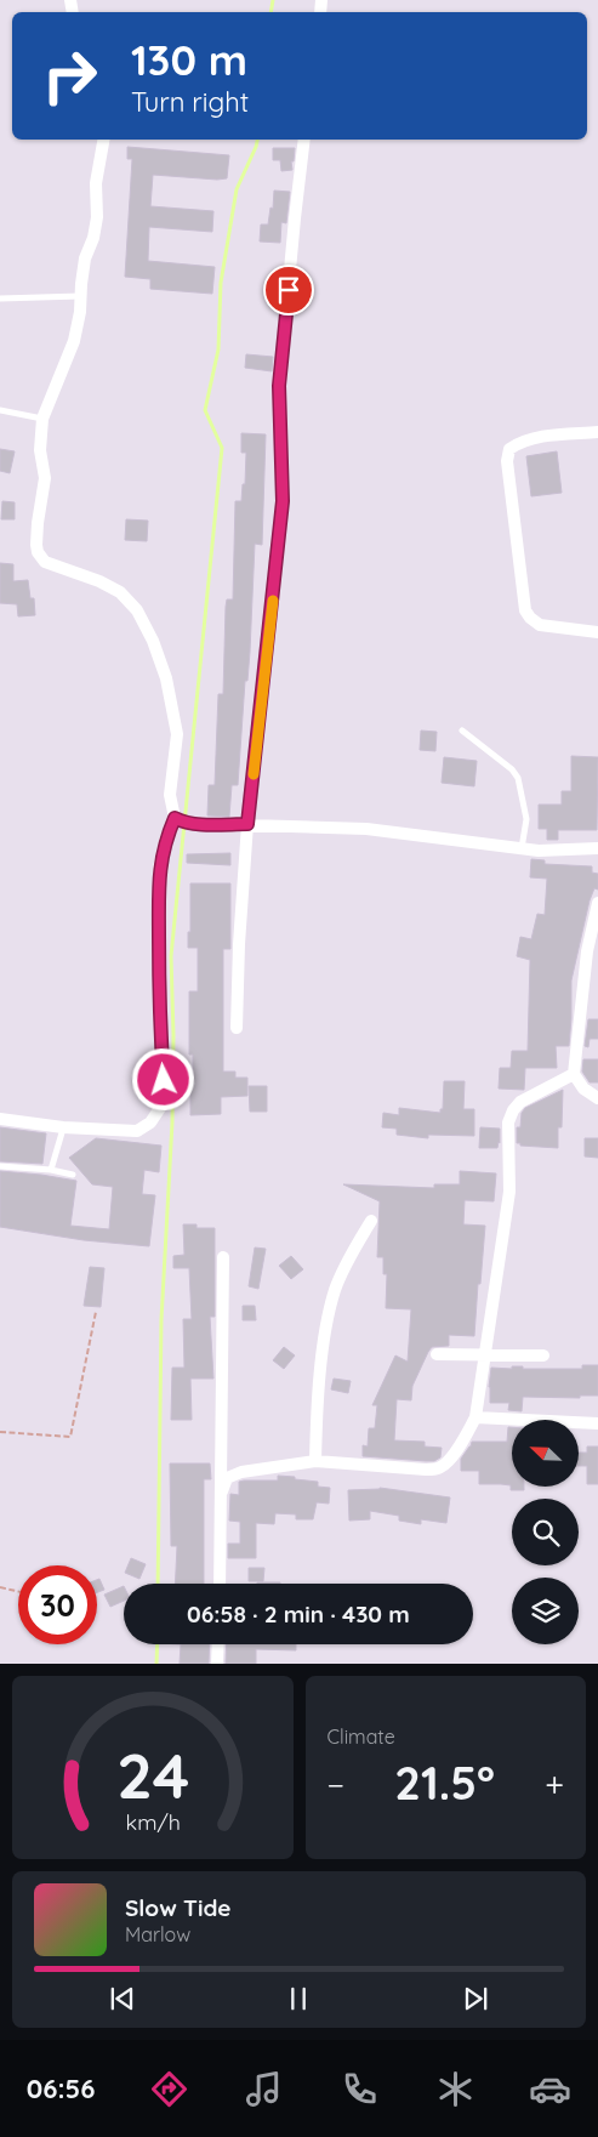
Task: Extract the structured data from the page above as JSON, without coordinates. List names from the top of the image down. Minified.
{"north":"top left","page":{"turn":["130 m","Turn right"],"limit":"30","trip":"06:58 · 2 min · 430 m","tile":"Climate","heat":["−","21.5°","+"],"song":["Slow Tide","Marlow"],"tabs":"06:56","gauge":["24","km/h"]}}
